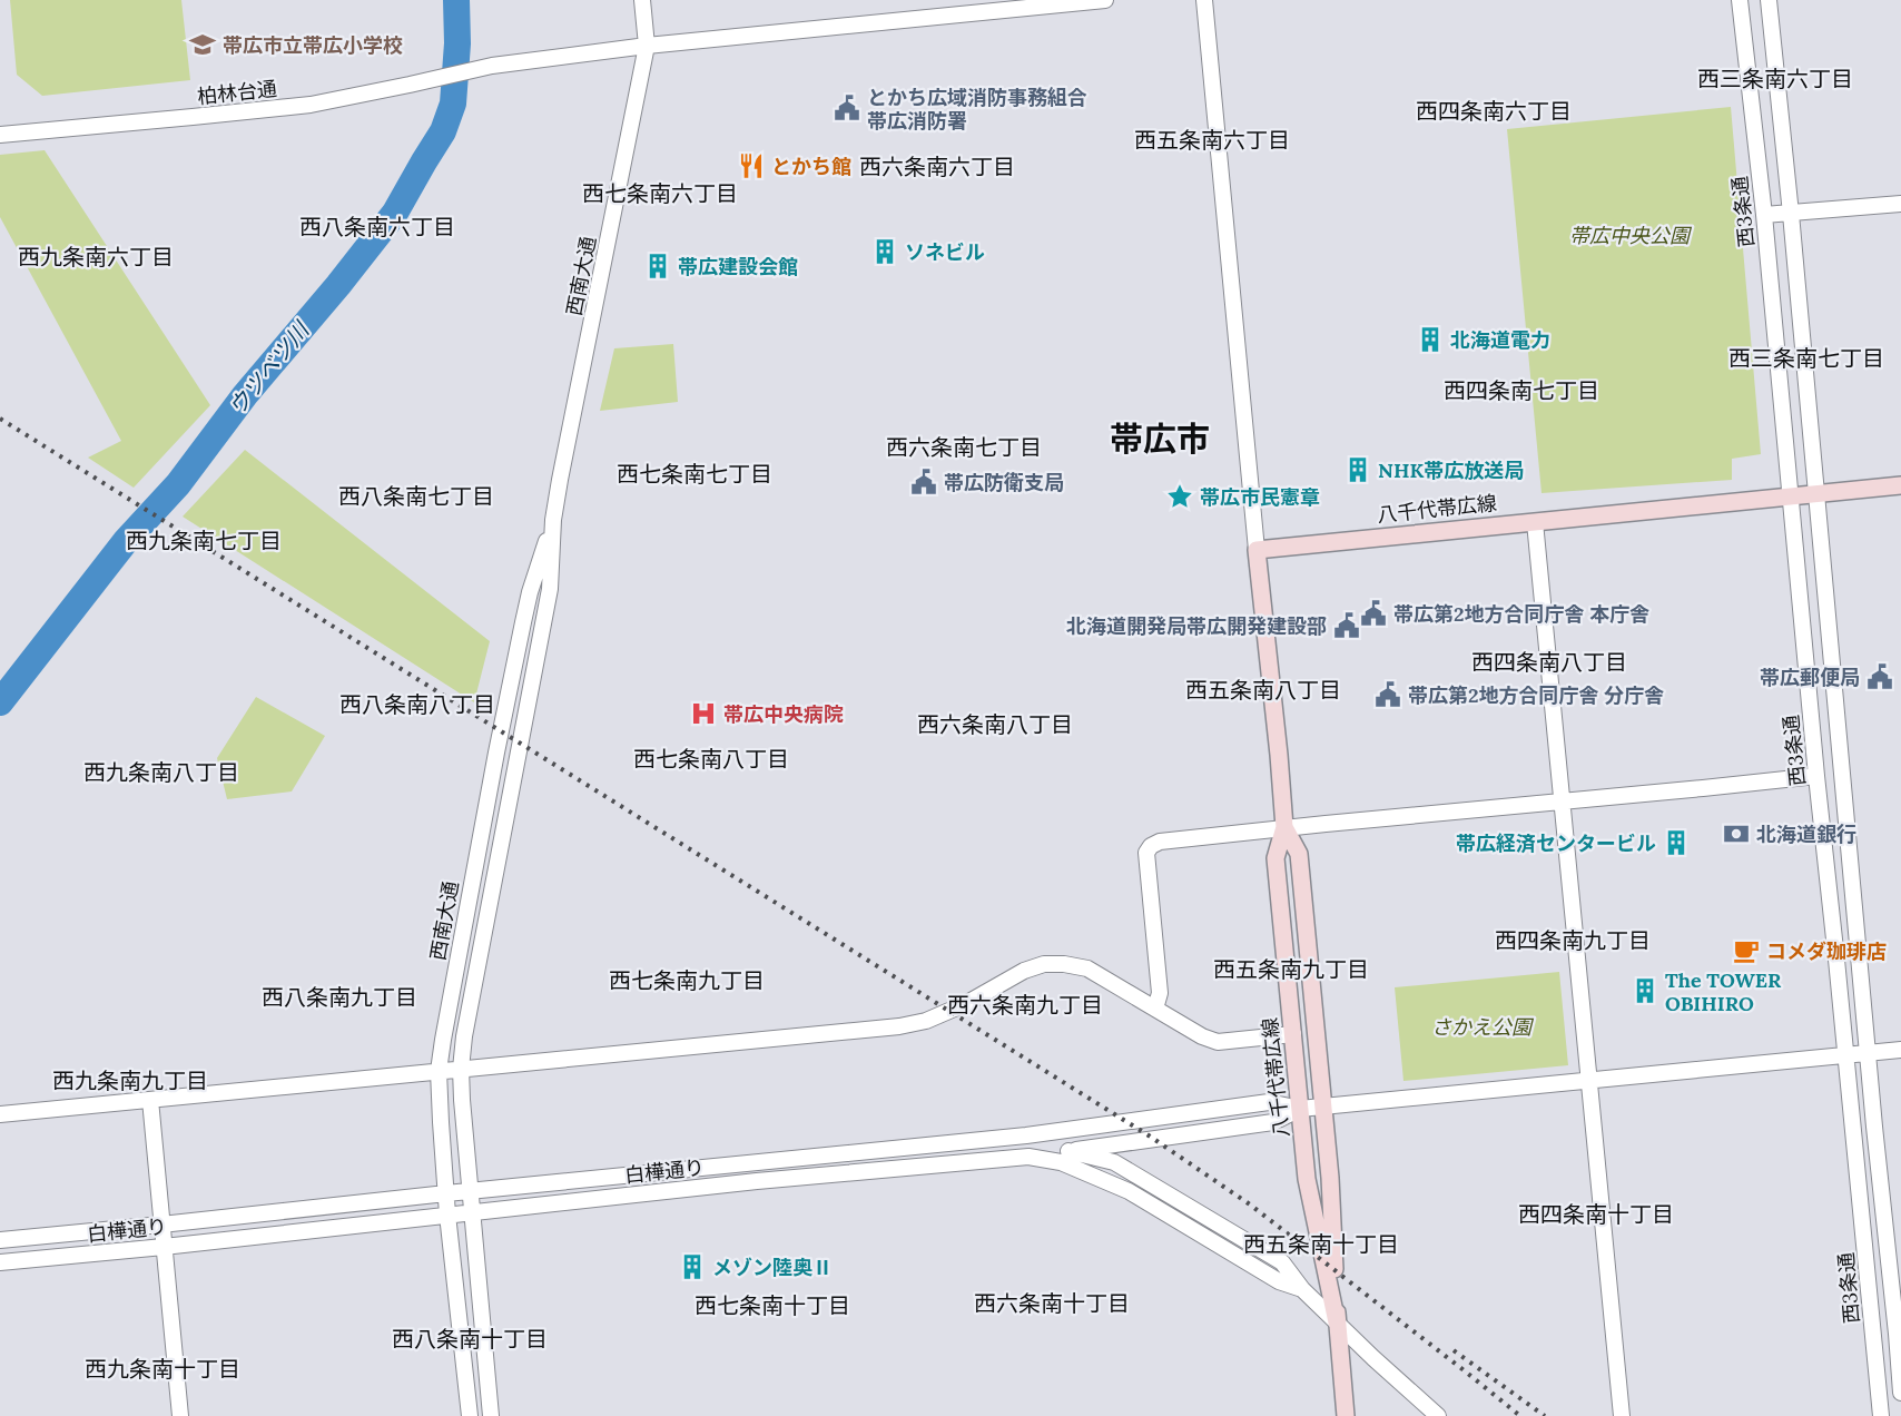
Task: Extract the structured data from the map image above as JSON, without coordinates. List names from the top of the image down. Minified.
{"streets":{"main road":["八千代帯広線"],"street":["柏林台通","西3条通","西南大通","白樺通り"]},"crossings":[["柏林台通","西南大通"],["西3条通","八千代帯広線"],["西南大通","白樺通り"],["八千代帯広線","白樺通り"]],"districts":["西三条南六丁目","西四条南六丁目","西五条南六丁目","西六条南六丁目","西七条南六丁目","西八条南六丁目","西九条南六丁目","西三条南七丁目","西四条南七丁目","帯広市","西六条南七丁目","西七条南七丁目","西八条南七丁目","西九条南七丁目","西四条南八丁目","西五条南八丁目","西八条南八丁目","西六条南八丁目","西七条南八丁目","西九条南八丁目","西四条南九丁目","西五条南九丁目","西七条南九丁目","西八条南九丁目","西六条南九丁目","西九条南九丁目","西四条南十丁目","西五条南十丁目","西六条南十丁目","西七条南十丁目","西八条南十丁目","西九条南十丁目"],"water":["ウツベツ川"],"parks":["帯広中央公園","さかえ公園"],"places":{"school or university":["帯広市立帯広小学校"],"public building":["とかち広域消防事務組合 帯広消防署","帯広防衛支局","帯広第2地方合同庁舎 本庁舎","北海道開発局帯広開発建設部","帯広郵便局","帯広第2地方合同庁舎 分庁舎"],"restaurant":["とかち館"],"building":["ソネビル","帯広建設会館","北海道電力","NHK帯広放送局","帯広経済センタービル","The TOWER OBIHIRO","メゾン陸奥Ⅱ"],"place":["帯広市民憲章"],"hospital":["帯広中央病院"],"bank":["北海道銀行"],"cafe":["コメダ珈琲店"]}}
